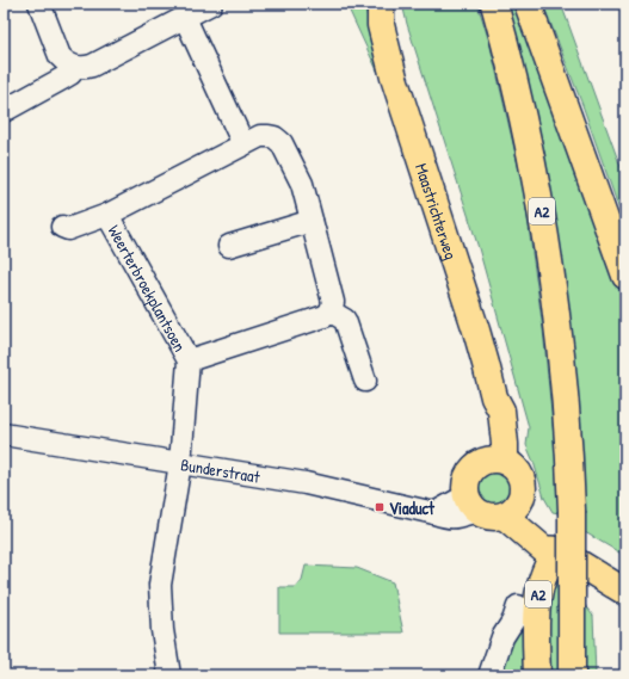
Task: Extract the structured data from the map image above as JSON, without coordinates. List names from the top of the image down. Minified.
{"streets":{"main road":["Maastrichterweg","A2"],"street":["Weerterbroekplantsoen","Bunderstraat"]},"crossings":[["Maastrichterweg","Bunderstraat"],["Weerterbroekplantsoen","Bunderstraat"]],"places":{"transit":["Viaduct"]}}
